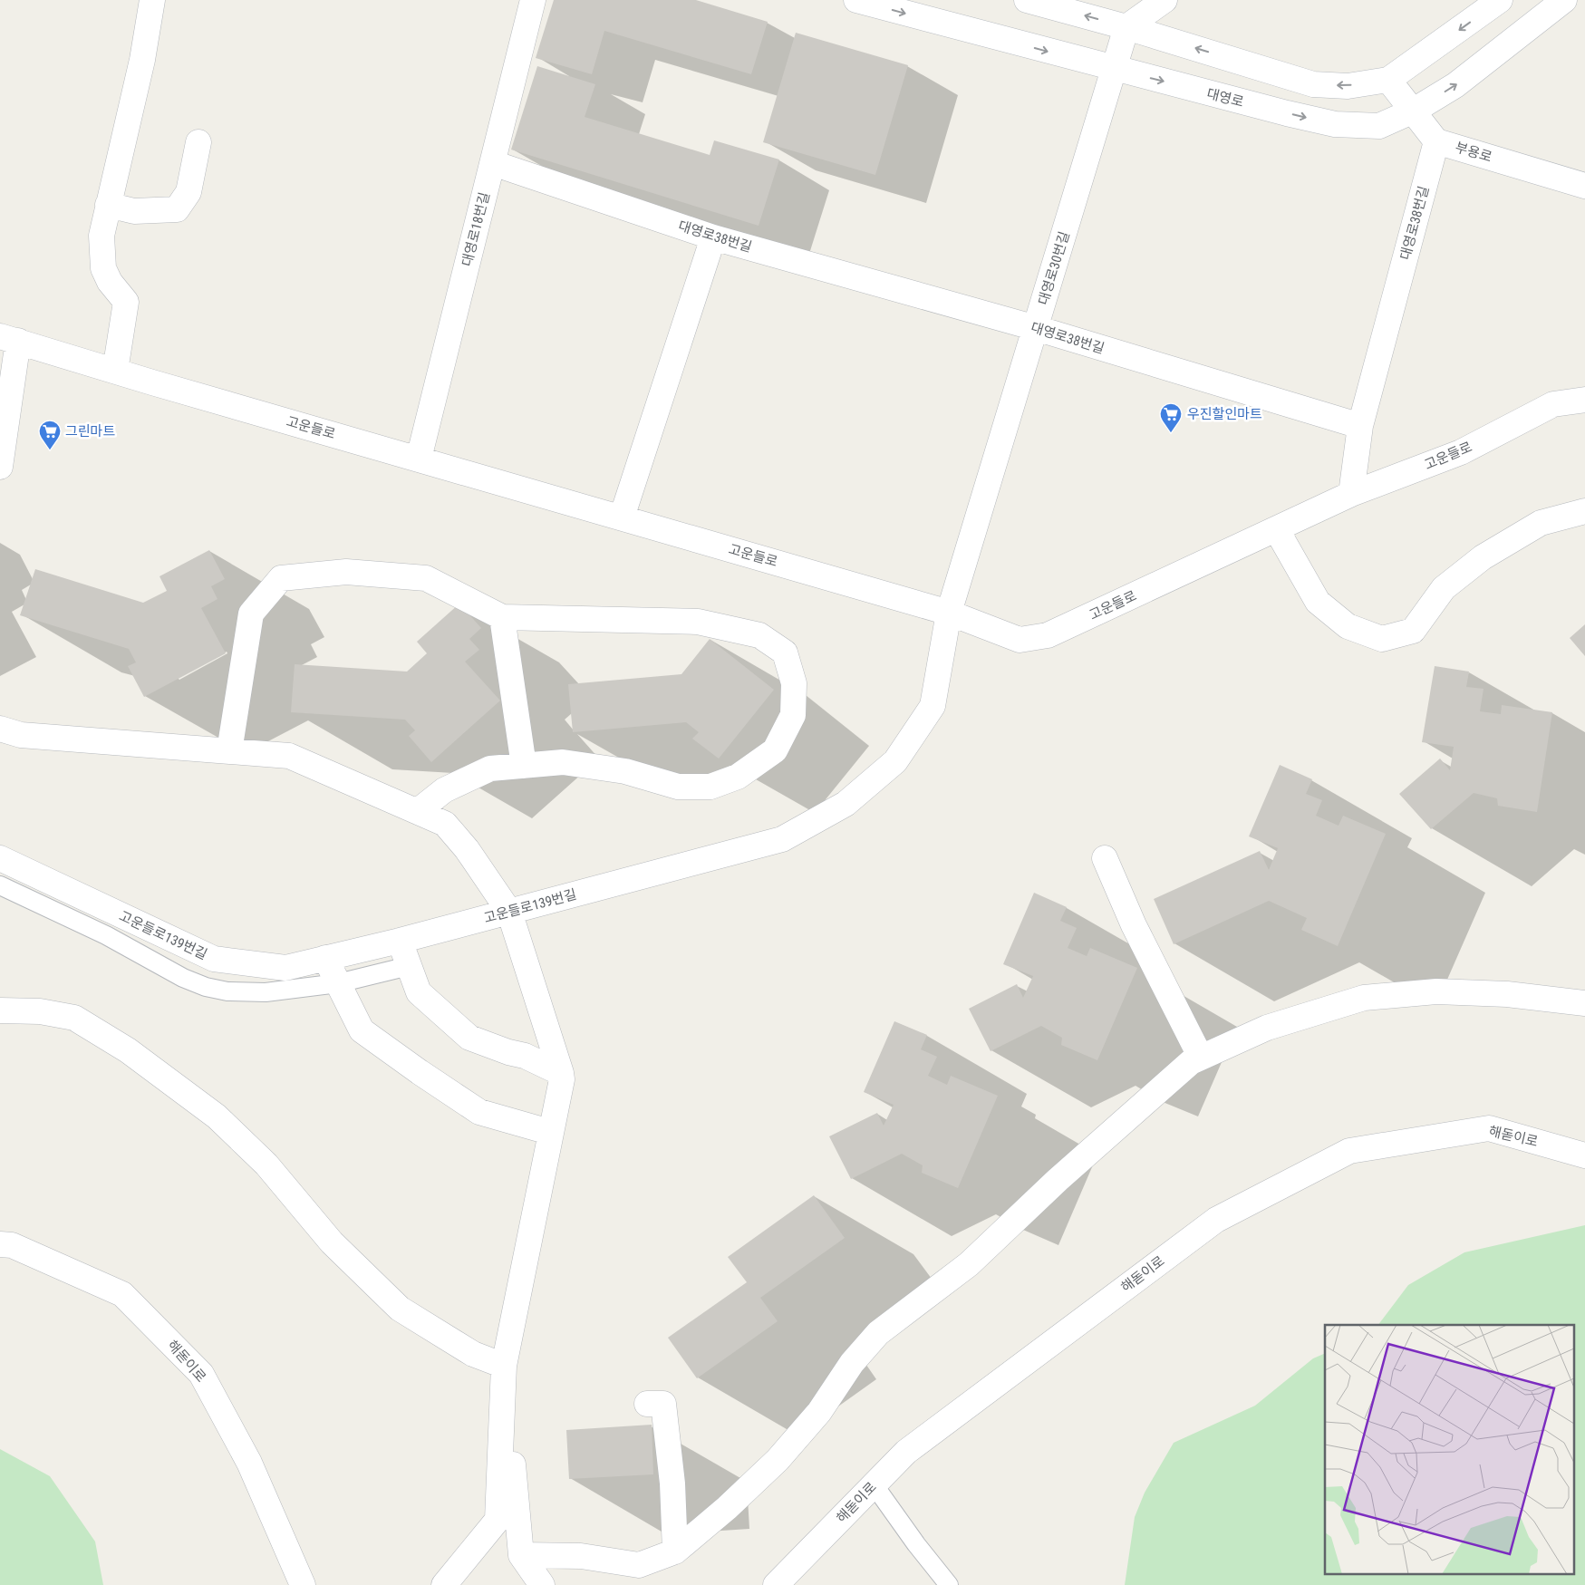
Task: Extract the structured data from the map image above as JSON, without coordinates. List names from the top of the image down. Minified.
{"streets":{"street":["대영로","부용로","대영로38번길","대영로18번길","대영로30번길","고운들로","고운들로139번길","해돋이로"]},"crossings":[["대영로","부용로"],["대영로","대영로30번길"],["부용로","대영로38번길"],["대영로38번길","대영로18번길"],["대영로38번길","대영로30번길"],["대영로18번길","고운들로"],["대영로30번길","고운들로"],["대영로30번길","고운들로139번길"],["고운들로","고운들로139번길"]],"places":{"supermarket":["우진할인마트","그린마트"]}}
